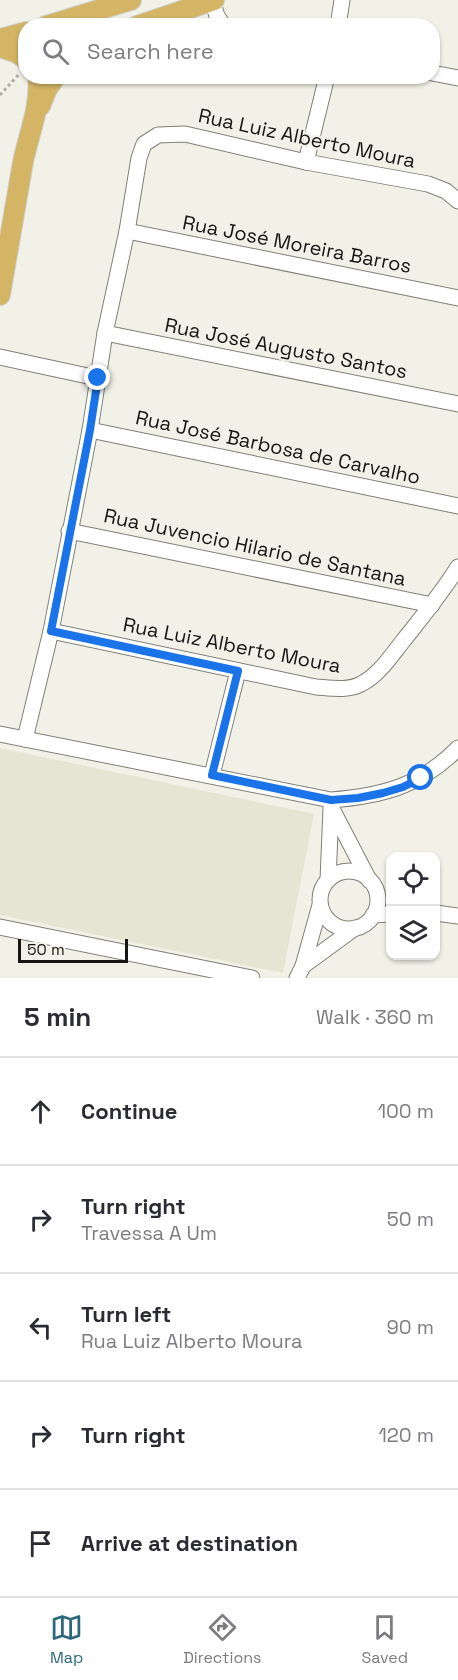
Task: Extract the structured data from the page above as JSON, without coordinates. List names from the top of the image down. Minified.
{"streets":{"street":["Rua Luiz Alberto Moura","Rua José Moreira Barros","Rua José Augusto Santos","Rua José Barbosa de Carvalho","Rua Juvencio Hilario de Santana"]},"crossings":[["Rua Luiz Alberto Moura","Rua José Moreira Barros"],["Rua Luiz Alberto Moura","Rua Juvencio Hilario de Santana"]],"scale_bar":"50 m","page":{"search":"Search here","scale":"50 m","heading":["5 min","Walk · 360 m"],"list":[["Continue","100 m"],["Turn right","Travessa A Um","50 m"],["Turn left","Rua Luiz Alberto Moura","90 m"],["Turn right","120 m"],"Arrive at destination"],"nav":["Map","Directions","Saved"]}}
